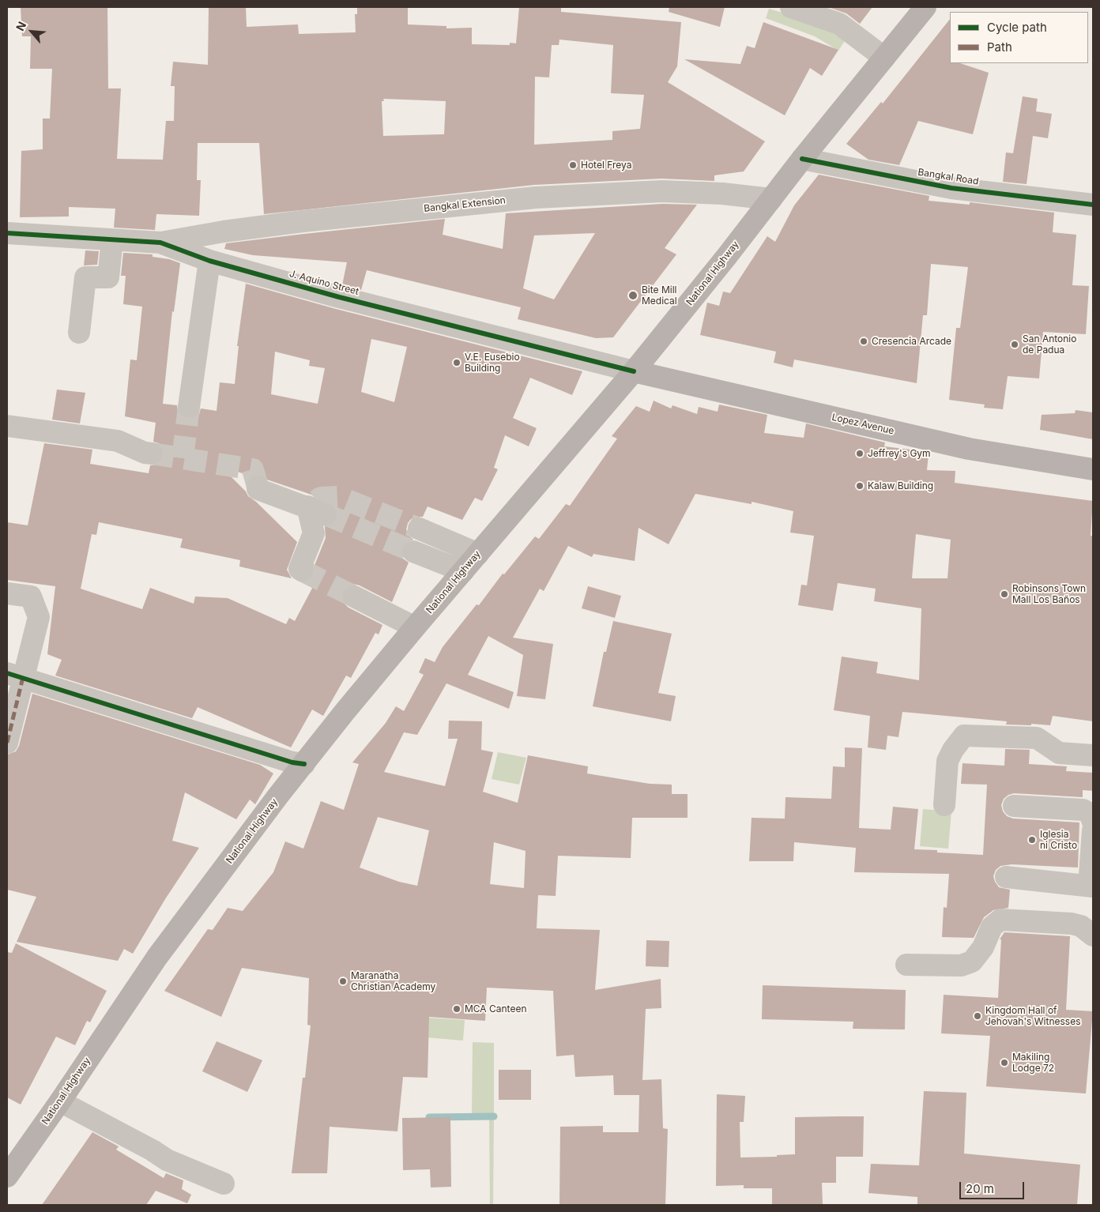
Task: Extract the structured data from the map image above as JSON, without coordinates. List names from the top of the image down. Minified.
{"streets":{"main road":["National Highway","Lopez Avenue"],"street":["Bangkal Road","Bangkal Extension","J. Aquino Street"]},"crossings":[["Bangkal Road","National Highway"],["Bangkal Extension","National Highway"],["Bangkal Extension","J. Aquino Street"],["National Highway","J. Aquino Street"],["National Highway","Lopez Avenue"],["J. Aquino Street","Lopez Avenue"]],"places":["Hotel Freya","Bite Mill Medical","Cresencia Arcade","San Antonio de Padua","V.E. Eusebio Building","Jeffrey's Gym","Kalaw Building","Robinsons Town Mall Los Baños","Iglesia ni Cristo","Maranatha Christian Academy","MCA Canteen","Kingdom Hall of Jehovah's Witnesses","Makiling Lodge 72"],"legend":["Cycle path","Path"],"scale_bar":"20 m","north":"top left"}
